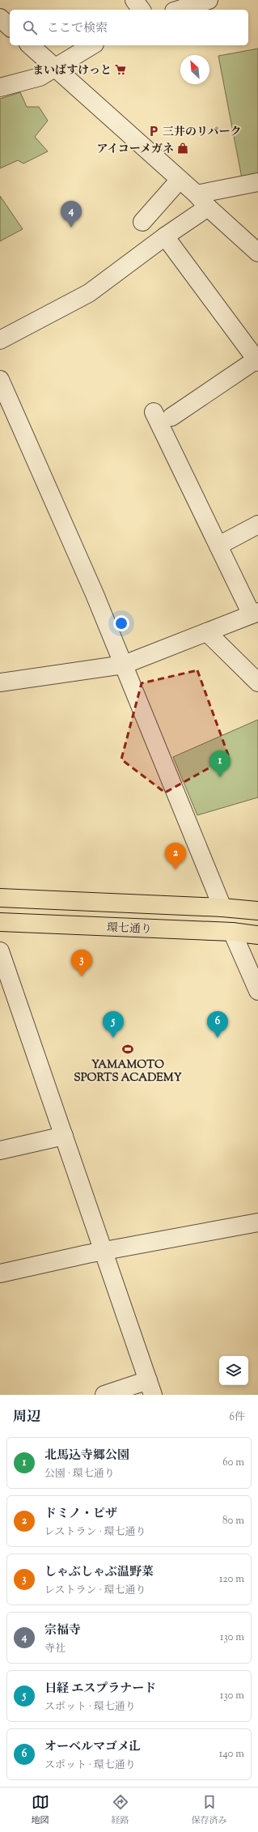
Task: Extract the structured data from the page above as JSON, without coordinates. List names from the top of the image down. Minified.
{"streets":{"main road":["環七通り"]},"places":{"supermarket":["まいばすけっと"],"parking":["三井のリパーク"],"shop":["アイコーメガネ"],"sports":["YAMAMOTO SPORTS ACADEMY"]},"north":"top left","page":{"search":"ここで検索","pins":["4","1","2","3","5","6"],"heading":["周辺","6件"],"list":[{"mark":"1","name":"北馬込寺郷公園","note":"公園 · 環七通り","value":"60 m"},{"mark":"2","name":"ドミノ・ピザ","note":"レストラン · 環七通り","value":"80 m"},{"mark":"3","name":"しゃぶしゃぶ温野菜","note":"レストラン · 環七通り","value":"120 m"},{"mark":"4","name":"宗福寺","note":"寺社","value":"130 m"},{"mark":"5","name":"日経 エスプラナード","note":"スポット · 環七通り","value":"130 m"},{"mark":"6","name":"オーベルマゴメiL","note":"スポット · 環七通り","value":"140 m"}],"nav":["地図","経路","保存済み"]}}
